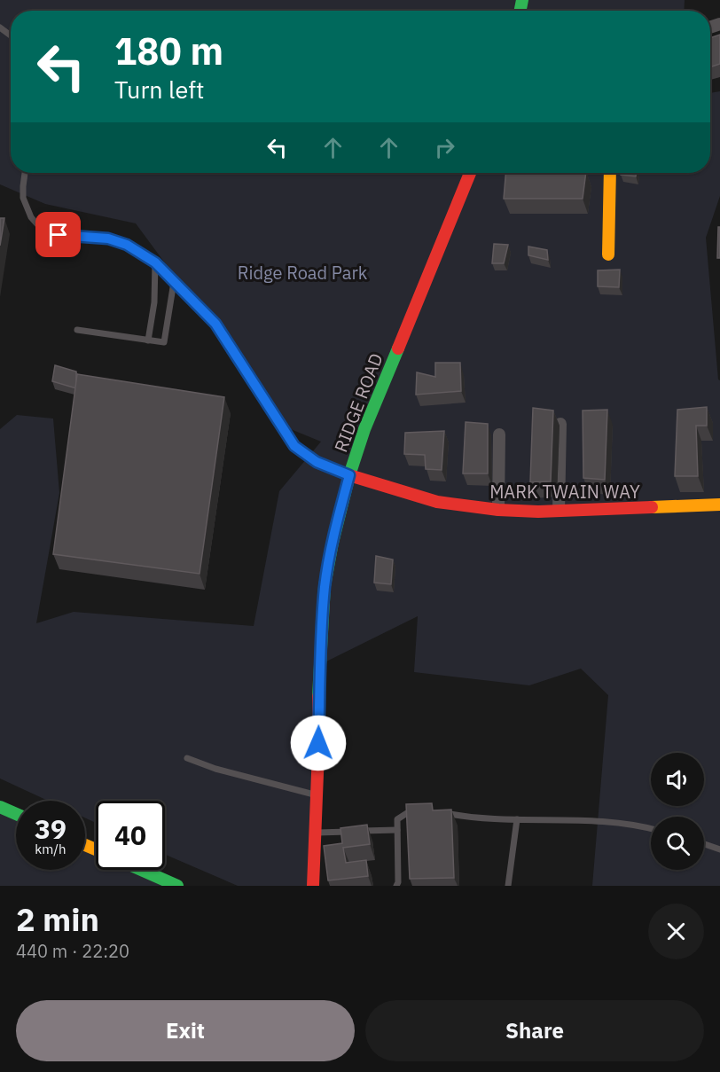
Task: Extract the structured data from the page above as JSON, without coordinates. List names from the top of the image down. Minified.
{"streets":{"street":["RIDGE ROAD","MARK TWAIN WAY"]},"crossings":[["RIDGE ROAD","MARK TWAIN WAY"]],"parks":["Ridge Road Park"],"page":{"turn":["180 m","Turn left"],"speed":"39 km/h","limit":"40","heading":["2 min","440 m · 22:20"],"buttons":["Exit","Share"]}}
